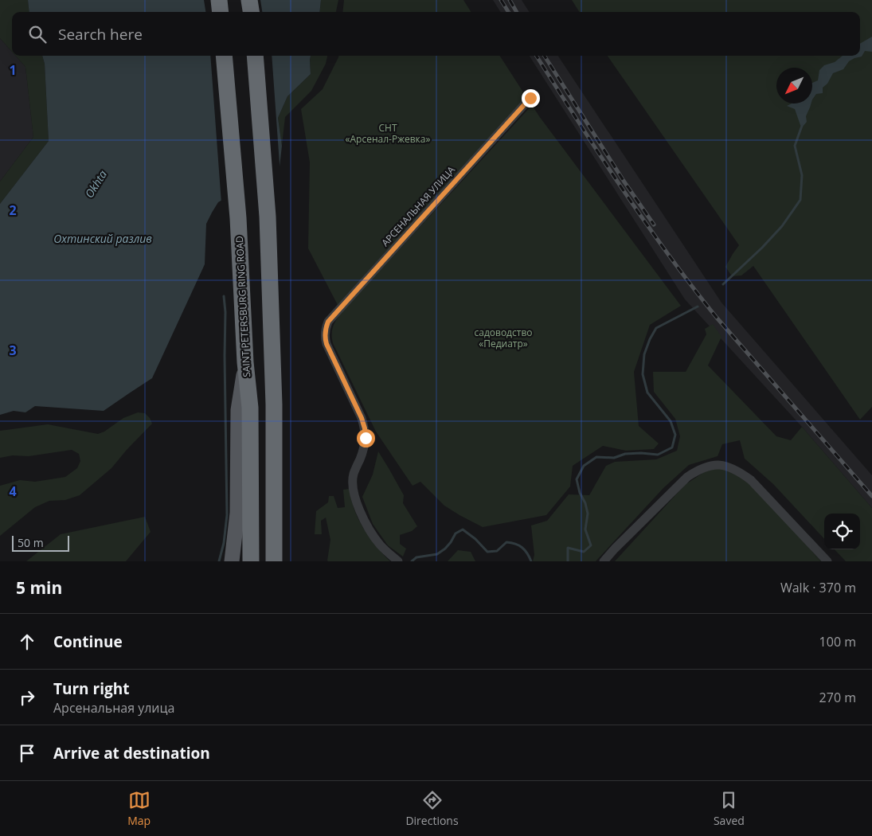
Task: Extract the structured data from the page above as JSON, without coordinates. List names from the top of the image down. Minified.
{"streets":{"highway":["SAINT PETERSBURG RING ROAD"],"street":["АРСЕНАЛЬНАЯ УЛИЦА"]},"water":["Okhta","Охтинский разлив"],"parks":["СНТ «Арсенал-Ржевка»","садоводство «Педиатр»"],"scale_bar":"50 m","north":"bottom left","page":{"search":"Search here","scale":"50 m","heading":["5 min","Walk · 370 m"],"list":[["Continue","100 m"],["Turn right","Арсенальная улица","270 m"],"Arrive at destination"],"nav":["Map","Directions","Saved"]},"grid":{"rows":["1","2","3","4"]}}
